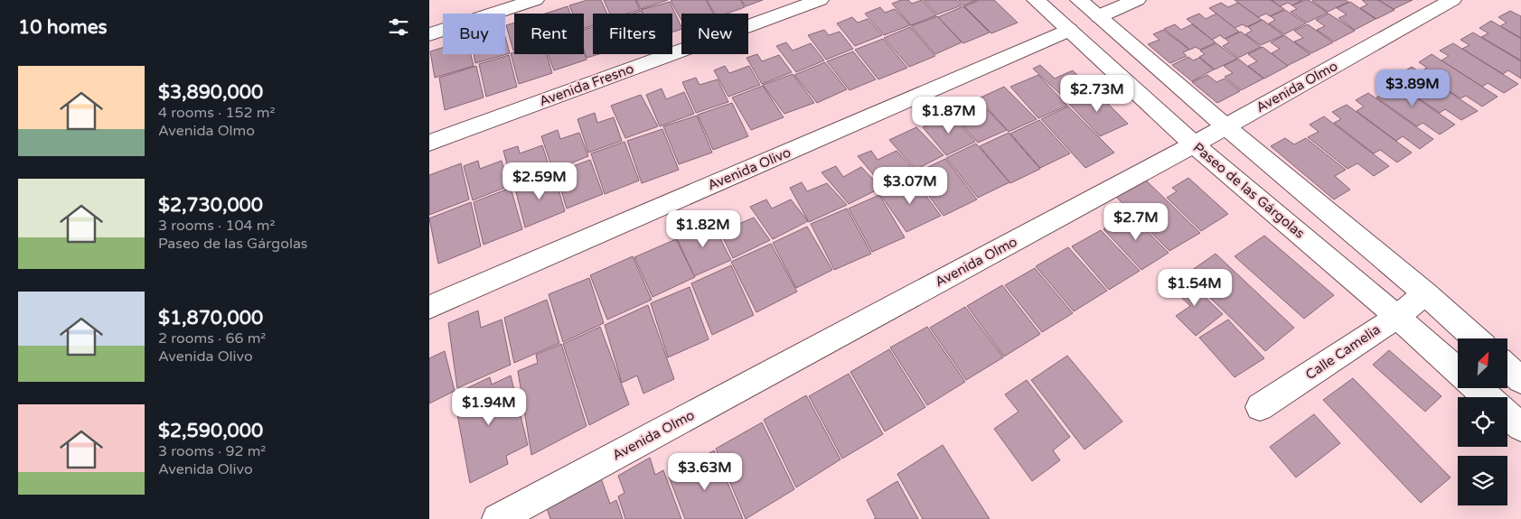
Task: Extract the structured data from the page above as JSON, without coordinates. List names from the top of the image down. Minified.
{"streets":{"street":["Avenida Fresno","Avenida Olmo","Avenida Olivo","Paseo de las Gárgolas","Calle Camelia"]},"crossings":[["Avenida Olmo","Paseo de las Gárgolas"],["Avenida Olivo","Paseo de las Gárgolas"],["Paseo de las Gárgolas","Calle Camelia"]],"north":"top right","page":{"heading":"10 homes","chip":["Buy","Rent","Filters","New"],"list":[{"name":"$3,890,000","note":"4 rooms · 152 m² · Avenida Olmo"},{"name":"$2,730,000","note":"3 rooms · 104 m² · Paseo de las Gárgolas"},{"name":"$1,870,000","note":"2 rooms · 66 m² · Avenida Olivo"},{"name":"$2,590,000","note":"3 rooms · 92 m² · Avenida Olivo"}],"price":["$3.89M","$2.73M","$1.87M","$2.59M","$3.07M","$2.7M","$1.82M","$1.54M","$1.94M","$3.63M"]}}
